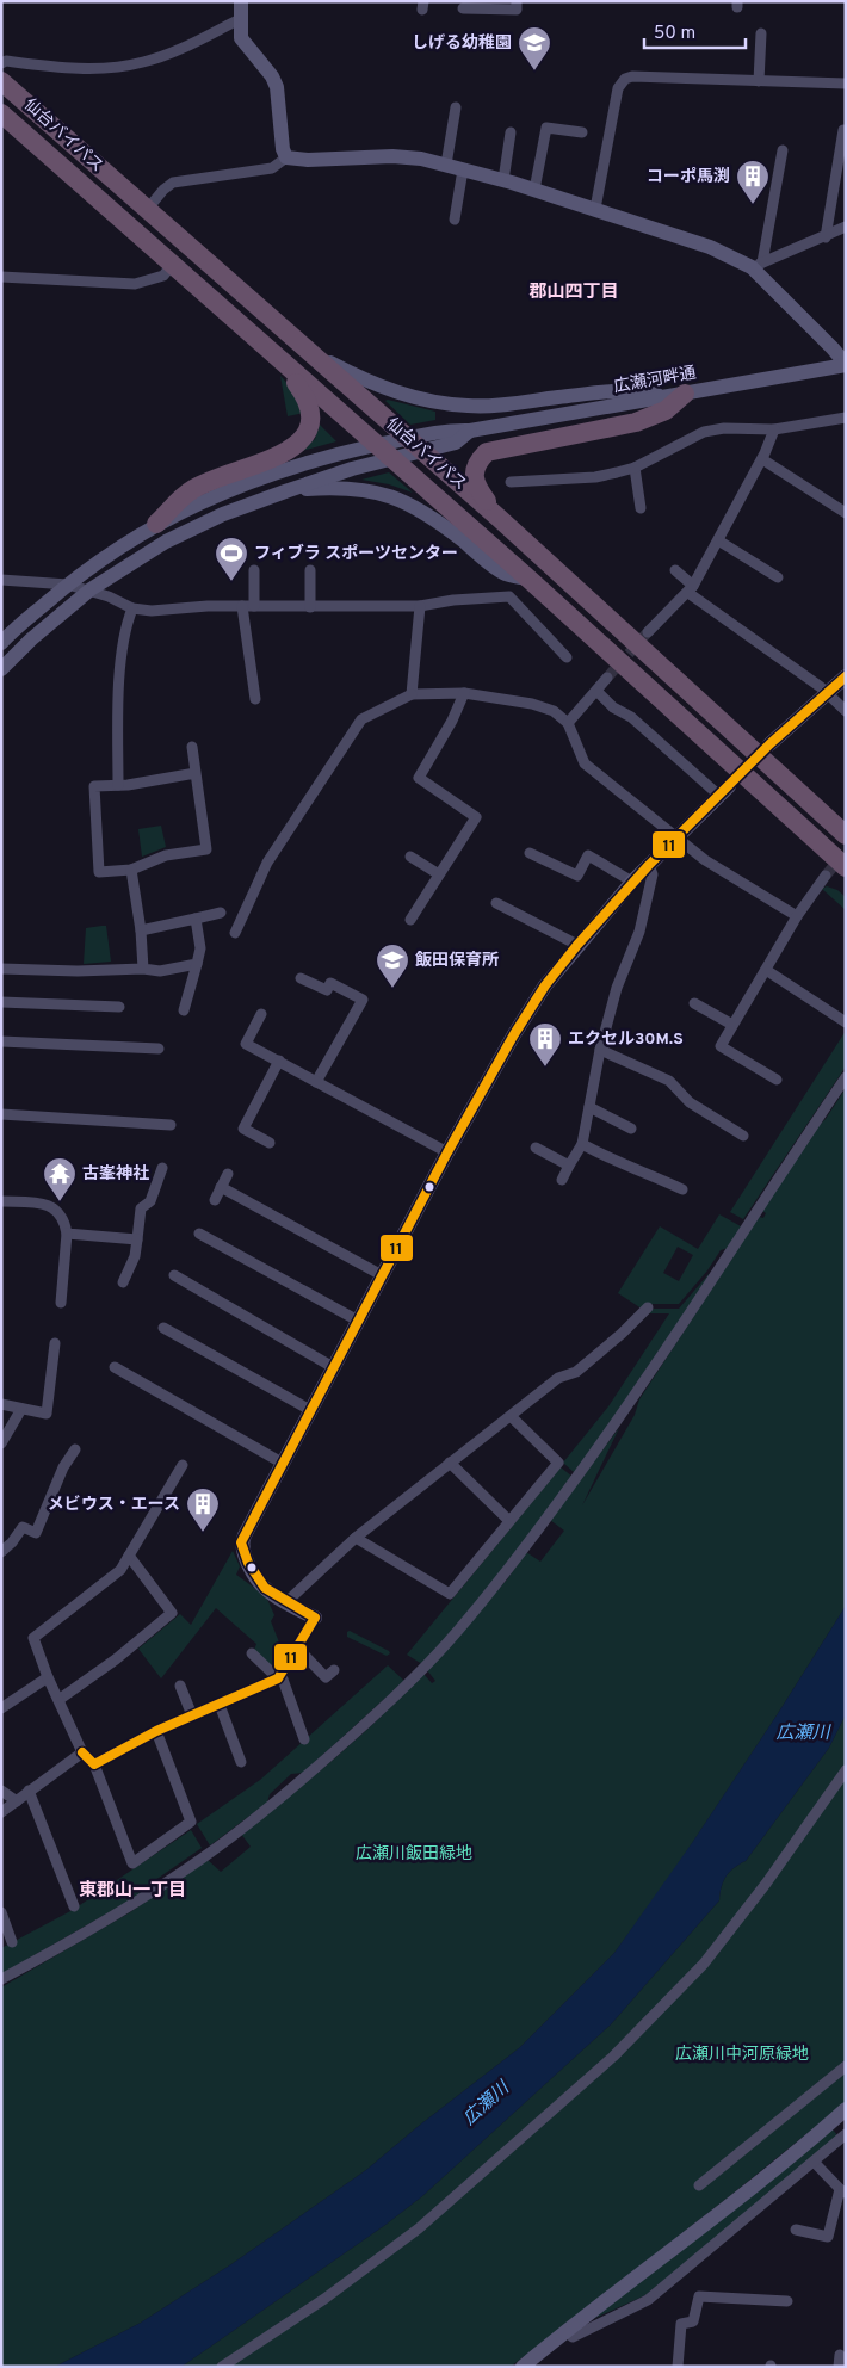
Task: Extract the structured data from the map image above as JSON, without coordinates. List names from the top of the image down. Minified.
{"streets":{"highway":["仙台バイパス"],"street":["広瀬河畔通"]},"crossings":[["仙台バイパス","広瀬河畔通"]],"districts":["郡山四丁目","東郡山一丁目"],"water":["広瀬川"],"parks":["広瀬川飯田緑地","広瀬川中河原緑地"],"places":{"school or university":["しげる幼稚園","飯田保育所"],"building":["コーポ馬渕","エクセル30M.S","メビウス・エース"],"sports":["フィブラ スポーツセンター"],"temple":["古峯神社"]},"lines":["transit line 11"],"scale_bar":"50 m"}
